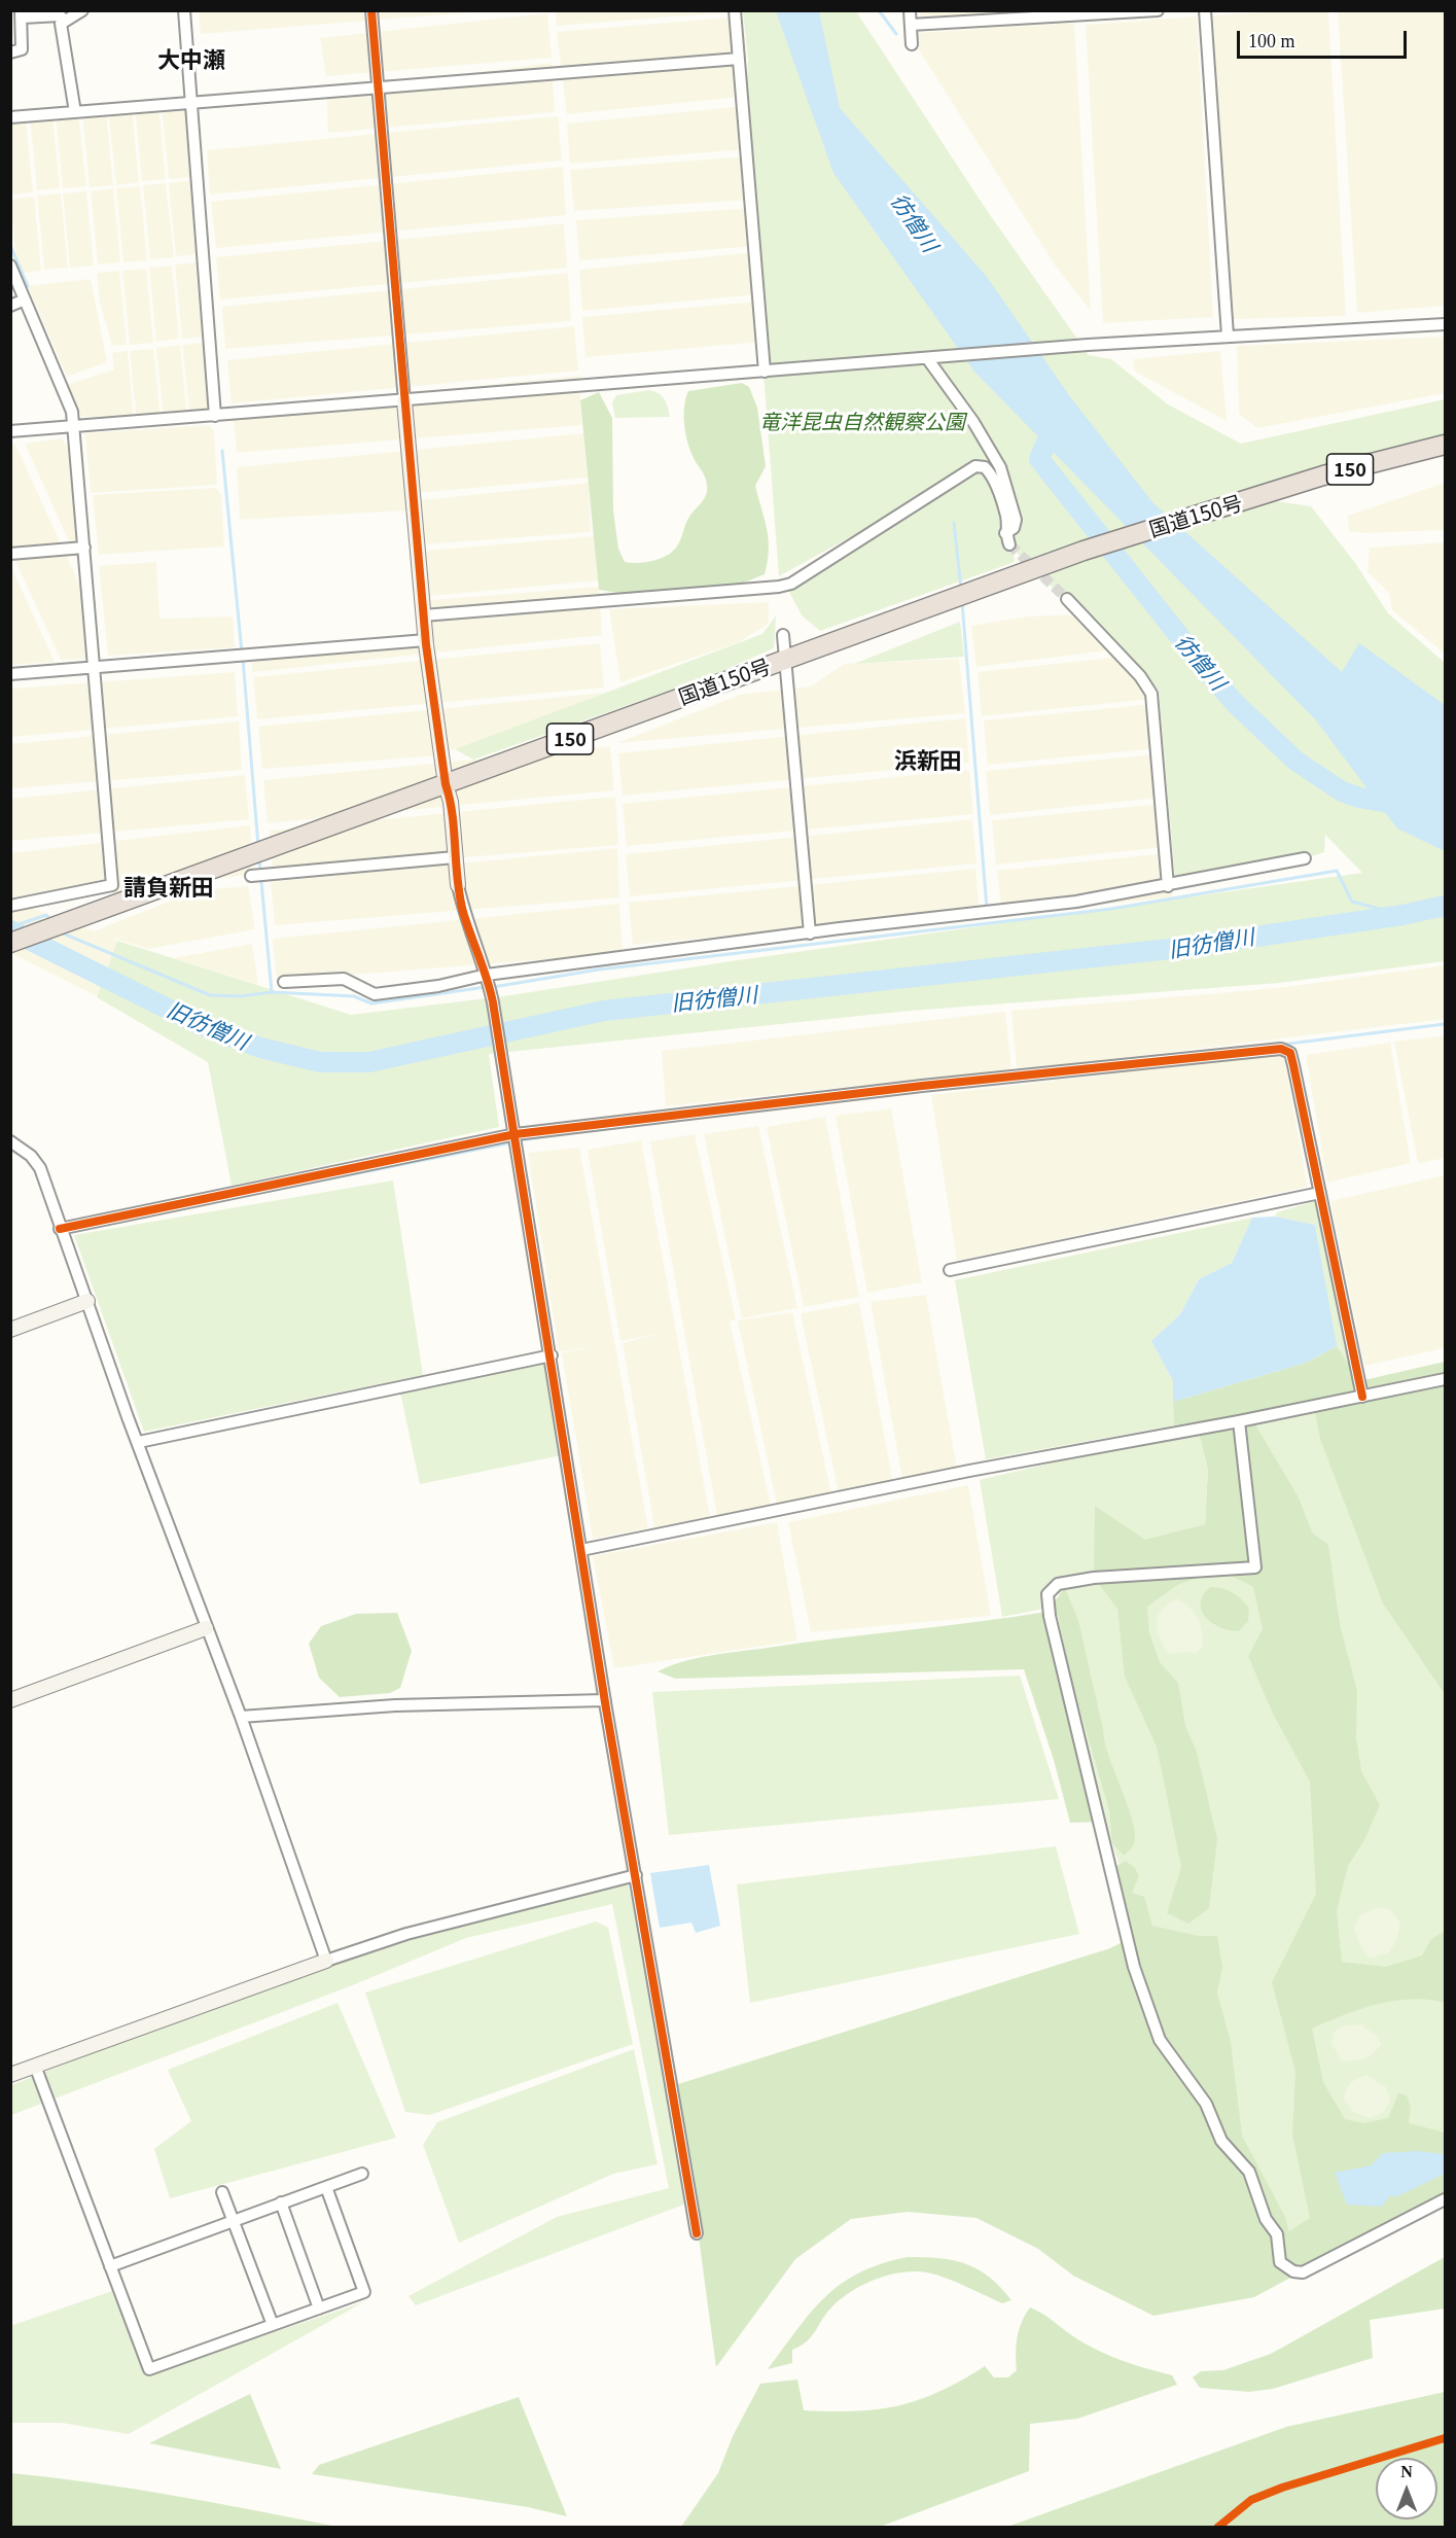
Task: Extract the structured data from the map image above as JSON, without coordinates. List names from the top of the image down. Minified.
{"streets":{"highway":["150","国道150号"]},"districts":["大中瀬","浜新田","請負新田"],"water":["彷僧川","旧彷僧川"],"parks":["竜洋昆虫自然観察公園"],"scale_bar":"100 m","north":"top"}
